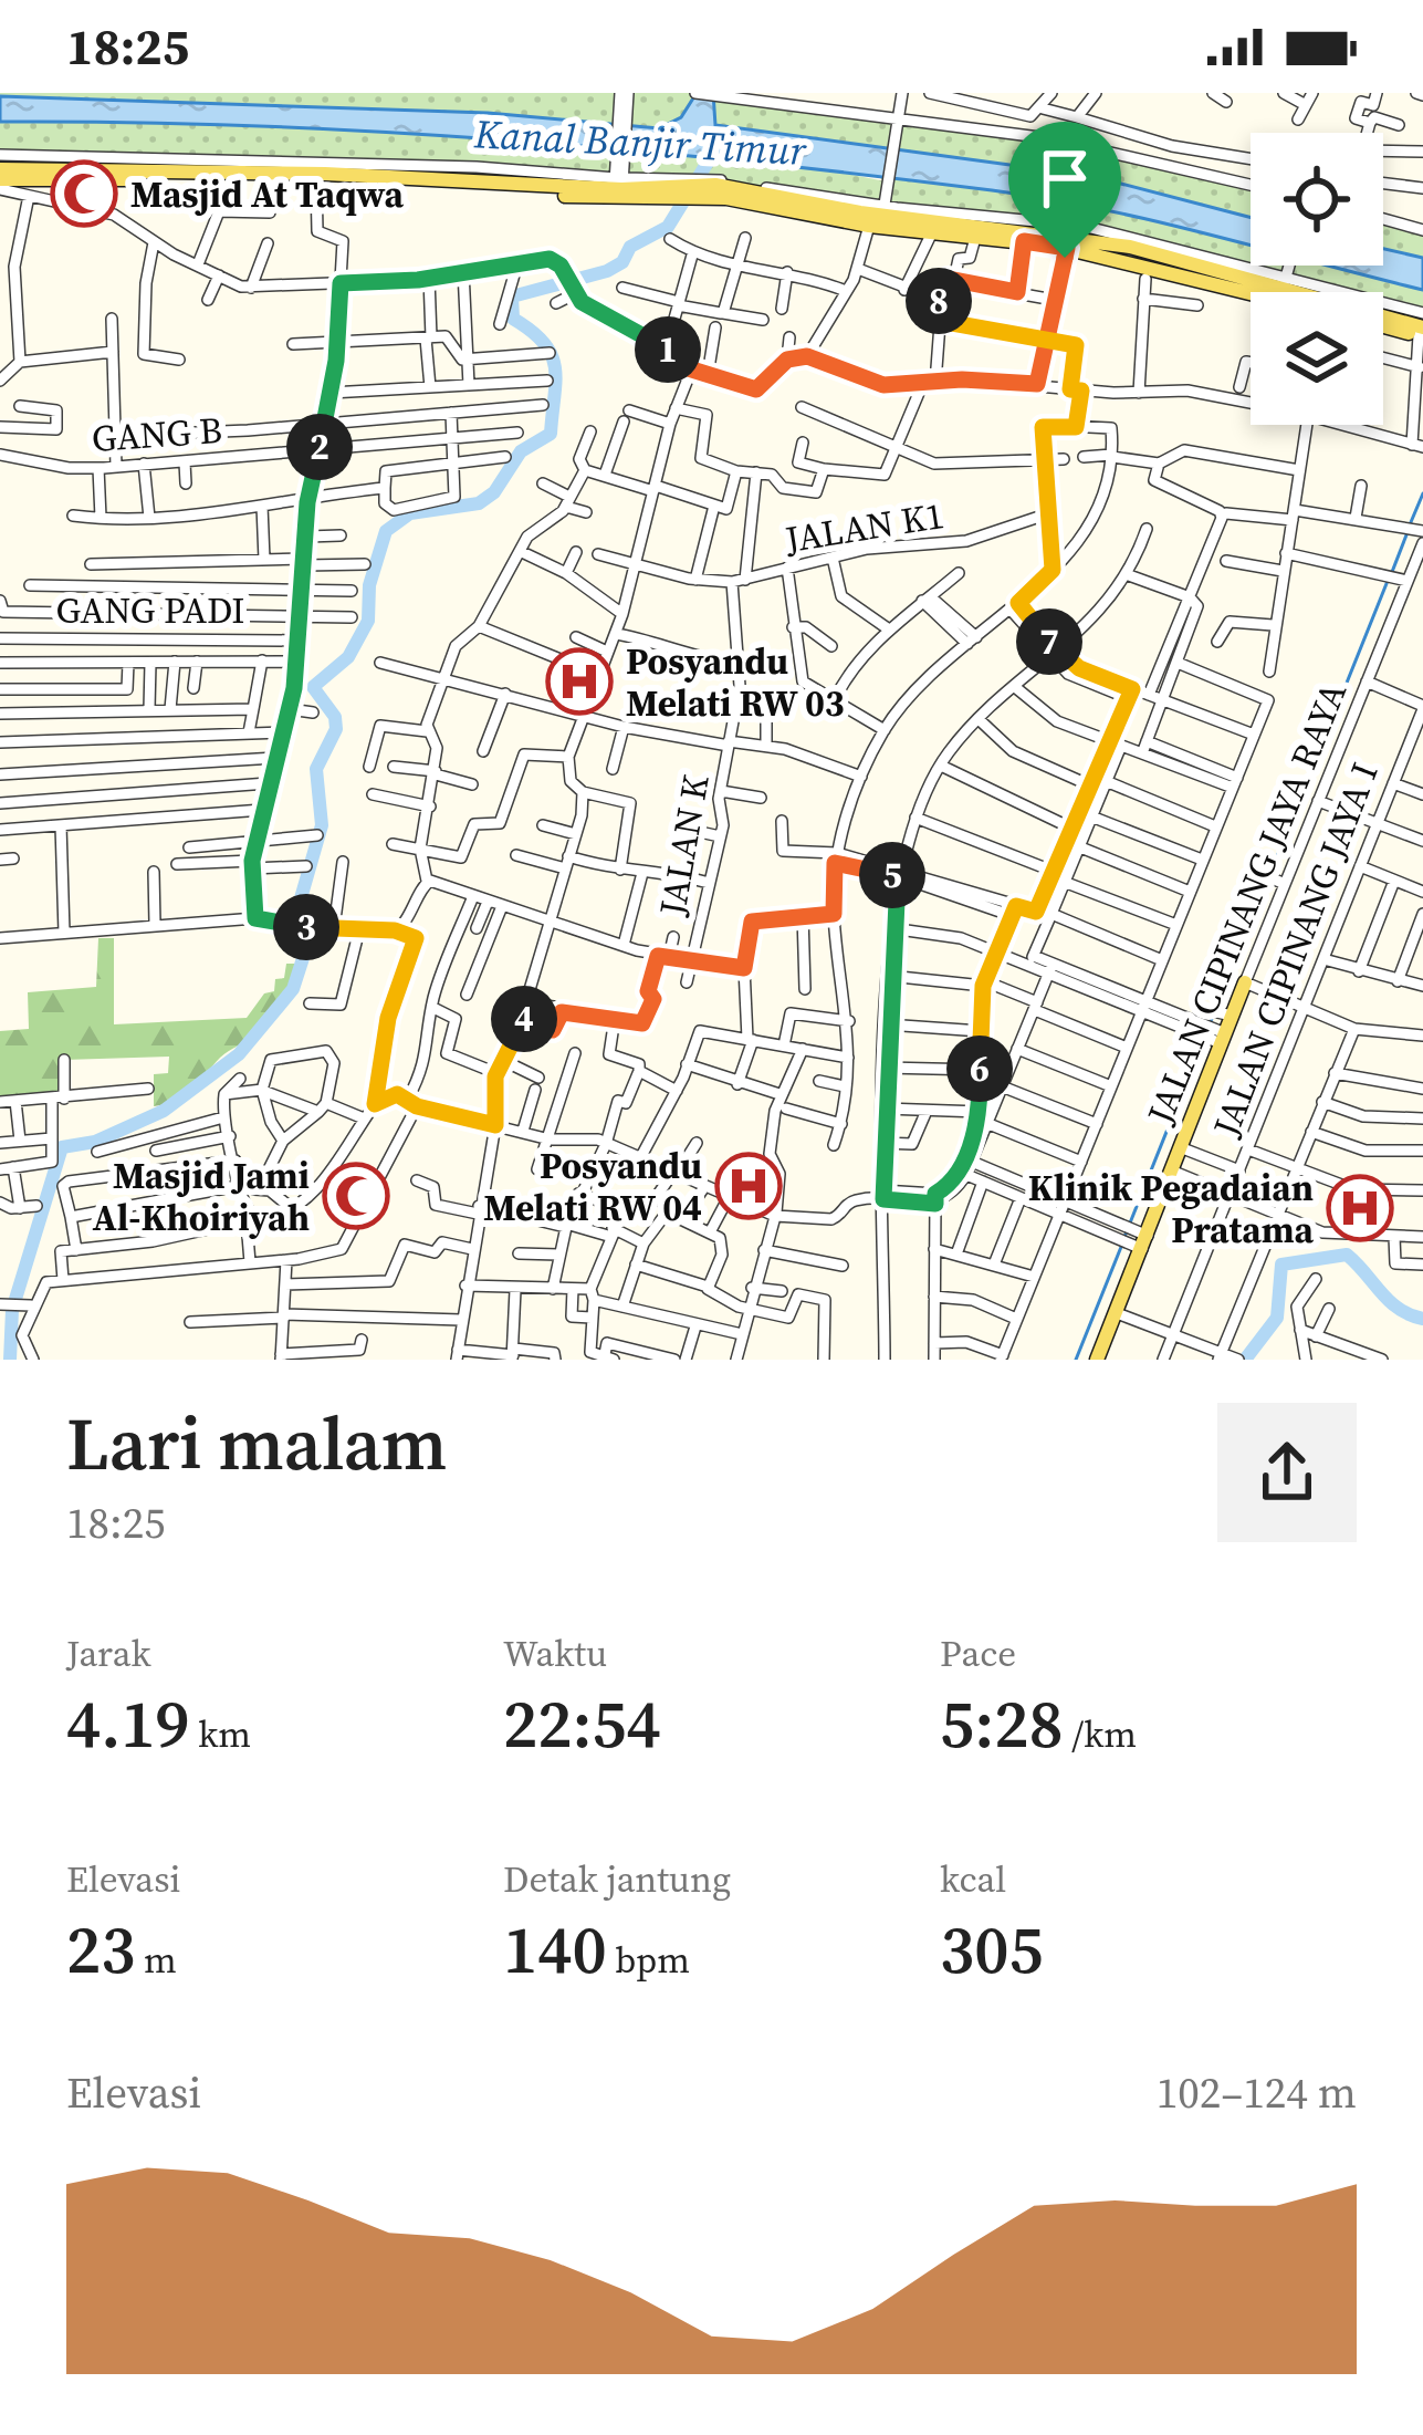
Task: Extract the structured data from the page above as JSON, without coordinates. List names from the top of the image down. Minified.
{"streets":{"main road":["JALAN CIPINANG JAYA RAYA"],"street":["GANG B","JALAN K1","GANG PADI","JALAN K","JALAN CIPINANG JAYA I"]},"crossings":[["JALAN K1","JALAN K"]],"water":["Kanal Banjir Timur"],"places":{"mosque":["Masjid At Taqwa","Masjid Jami Al-Khoiriyah"],"hospital":["Posyandu Melati RW 03","Posyandu Melati RW 04","Klinik Pegadaian Pratama"]},"page":{"status":"18:25","pins":["8","1","2","7","5","3","4","6"],"heading":["Lari malam","18:25"],"stats":[["Jarak","4.19 km"],["Waktu","22:54"],["Pace","5:28 /km"],["Elevasi","23 m"],["Detak jantung","140 bpm"],["kcal","305"]],"chart":["Elevasi","102–124 m"]}}
